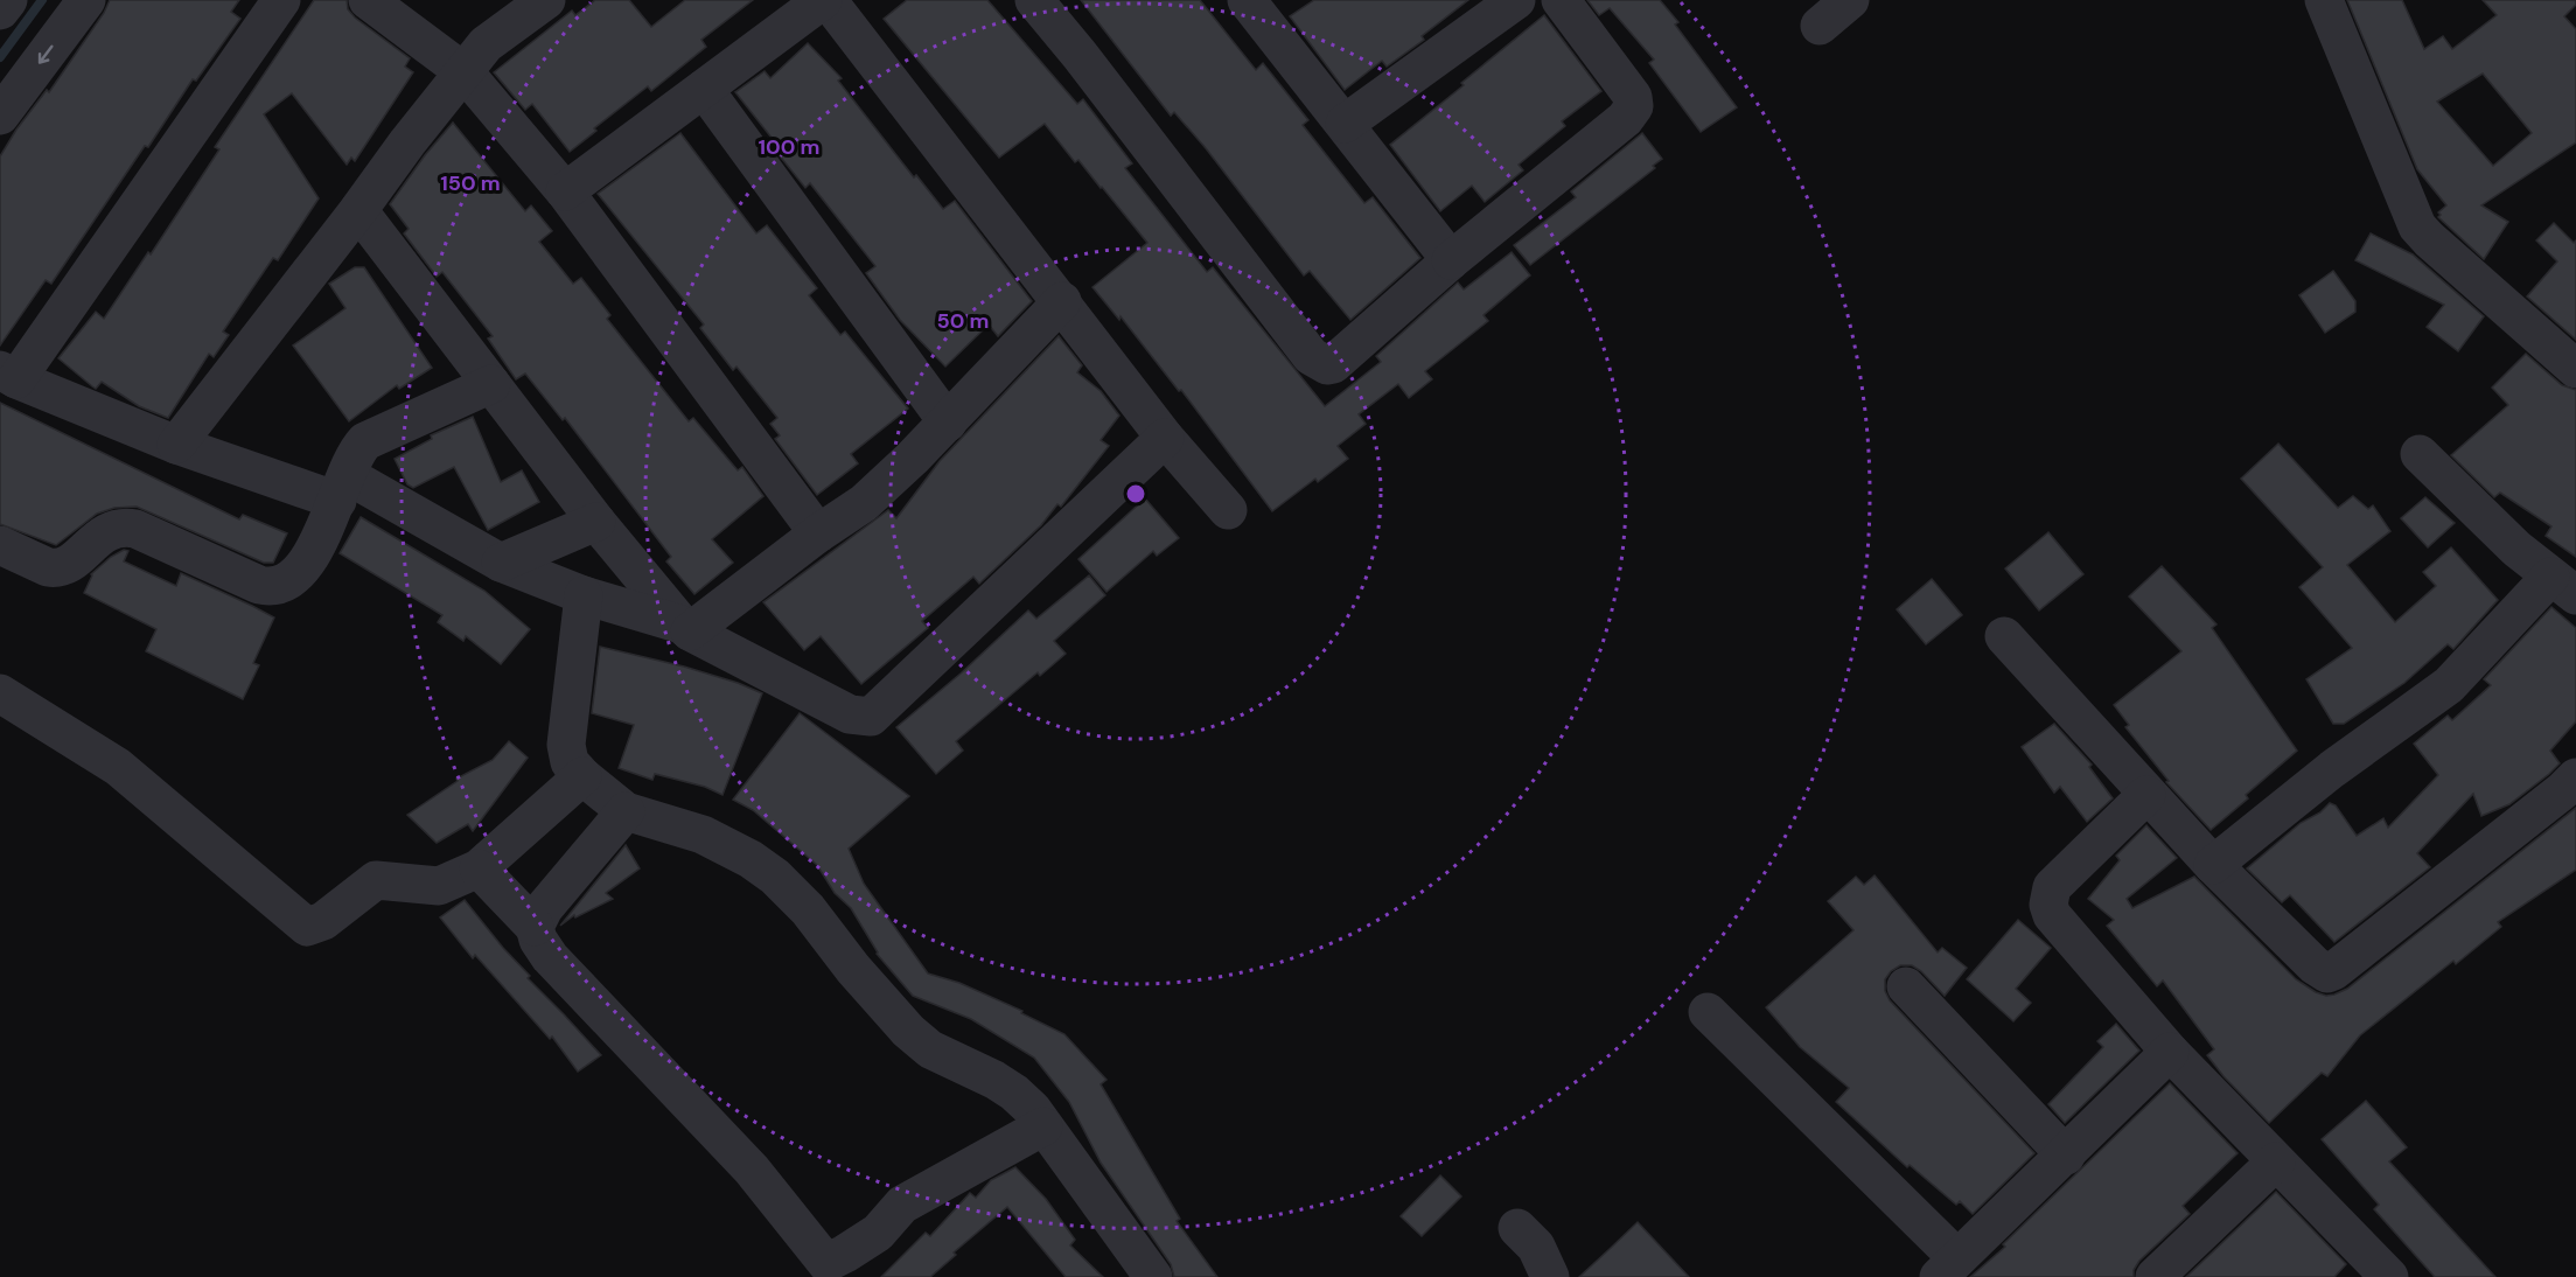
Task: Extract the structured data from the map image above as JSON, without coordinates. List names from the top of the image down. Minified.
{"rings":["100 m","150 m","50 m"]}
